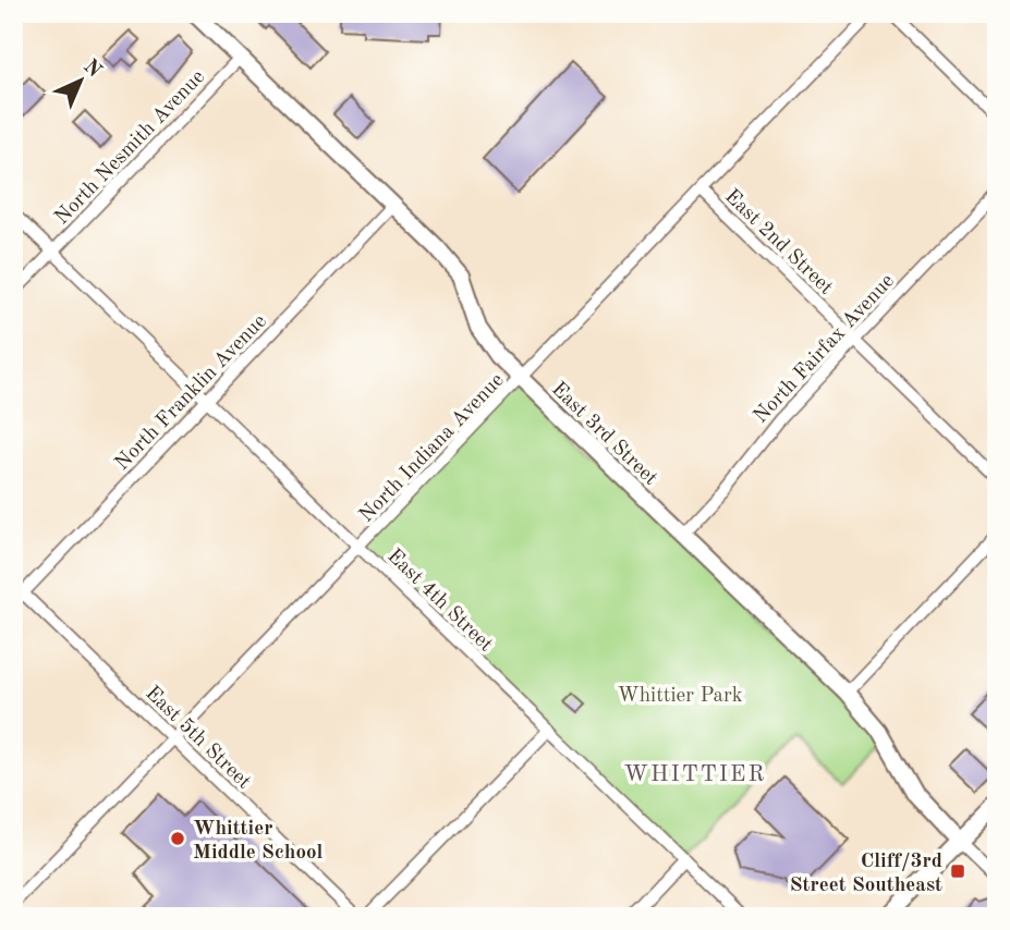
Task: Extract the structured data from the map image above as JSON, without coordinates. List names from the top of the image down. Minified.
{"streets":{"street":["North Nesmith Avenue","East 2nd Street","North Fairfax Avenue","North Franklin Avenue","East 3rd Street","North Indiana Avenue","East 4th Street","East 5th Street"]},"crossings":[["North Nesmith Avenue","East 3rd Street"],["North Nesmith Avenue","East 4th Street"],["East 2nd Street","North Fairfax Avenue"],["East 2nd Street","North Indiana Avenue"],["North Fairfax Avenue","East 3rd Street"],["North Franklin Avenue","East 3rd Street"],["North Franklin Avenue","East 4th Street"],["North Franklin Avenue","East 5th Street"],["East 3rd Street","North Indiana Avenue"],["North Indiana Avenue","East 4th Street"],["North Indiana Avenue","East 5th Street"]],"districts":["WHITTIER"],"parks":["Whittier Park"],"places":{"other":["Whittier Middle School"],"transit":["Cliff/3rd Street Southeast"]},"north":"top right"}
